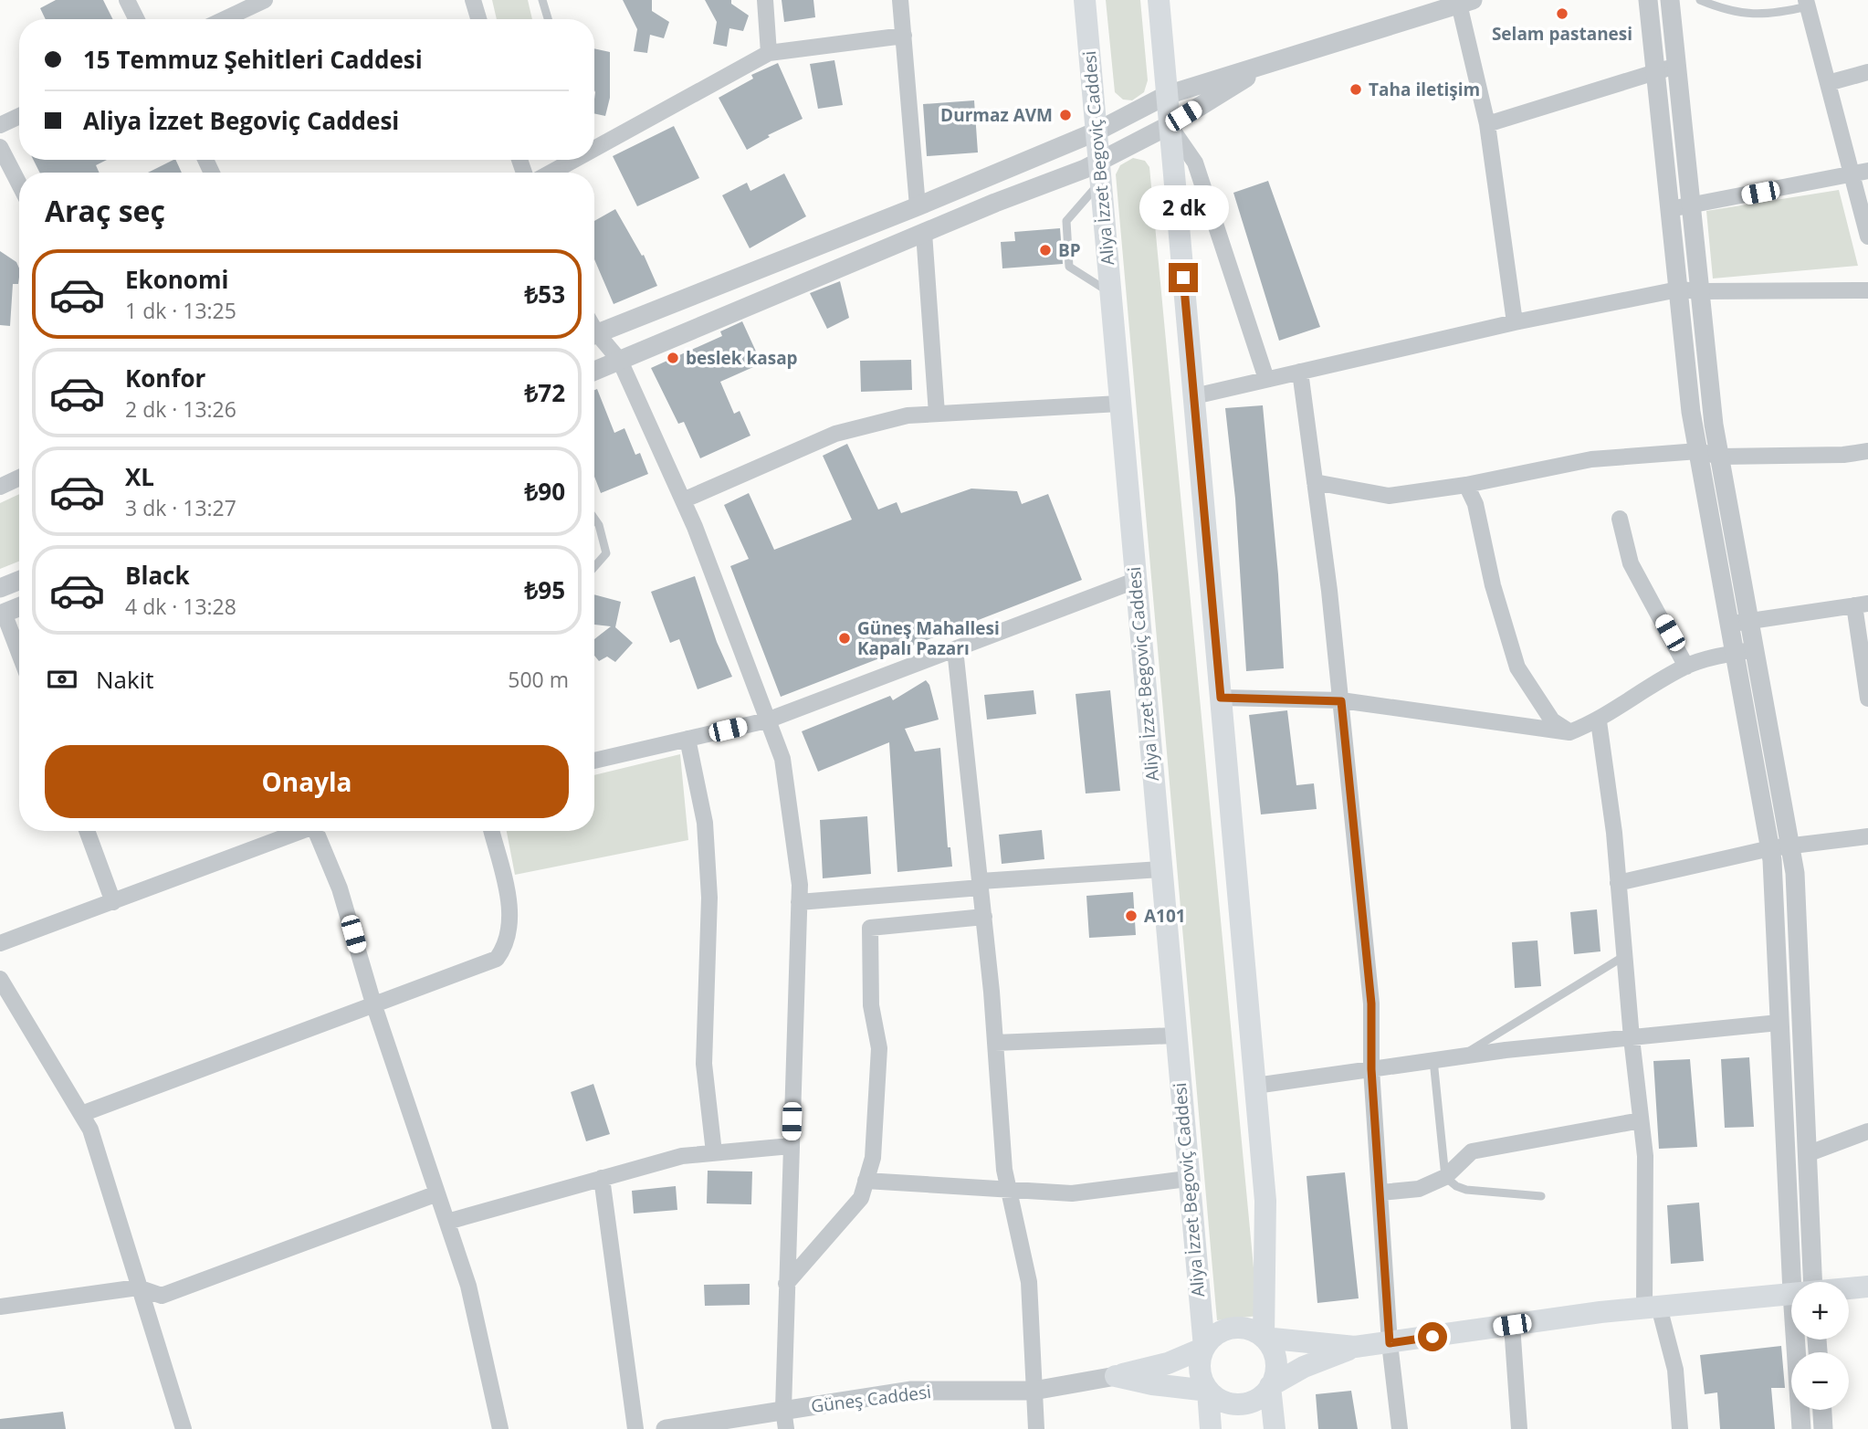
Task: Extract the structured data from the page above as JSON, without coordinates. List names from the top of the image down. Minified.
{"streets":{"main road":["Aliya İzzet Begoviç Caddesi"],"street":["Güneş Caddesi"]},"places":["Selam pastanesi","Taha iletişim","Durmaz AVM","BP","beslek kasap","Güneş Mahallesi Kapalı Pazarı","A101"],"page":{"banner":["15 Temmuz Şehitleri Caddesi","Aliya İzzet Begoviç Caddesi"],"heading":"Araç seç","bubble":"2 dk","list":[{"name":"Ekonomi","note":"1 dk · 13:25","value":"₺53"},{"name":"Konfor","note":"2 dk · 13:26","value":"₺72"},{"name":"XL","note":"3 dk · 13:27","value":"₺90"},{"name":"Black","note":"4 dk · 13:28","value":"₺95"}],"pay":["Nakit","500 m"],"buttons":"Onayla","map_buttons":["+","−"]}}
